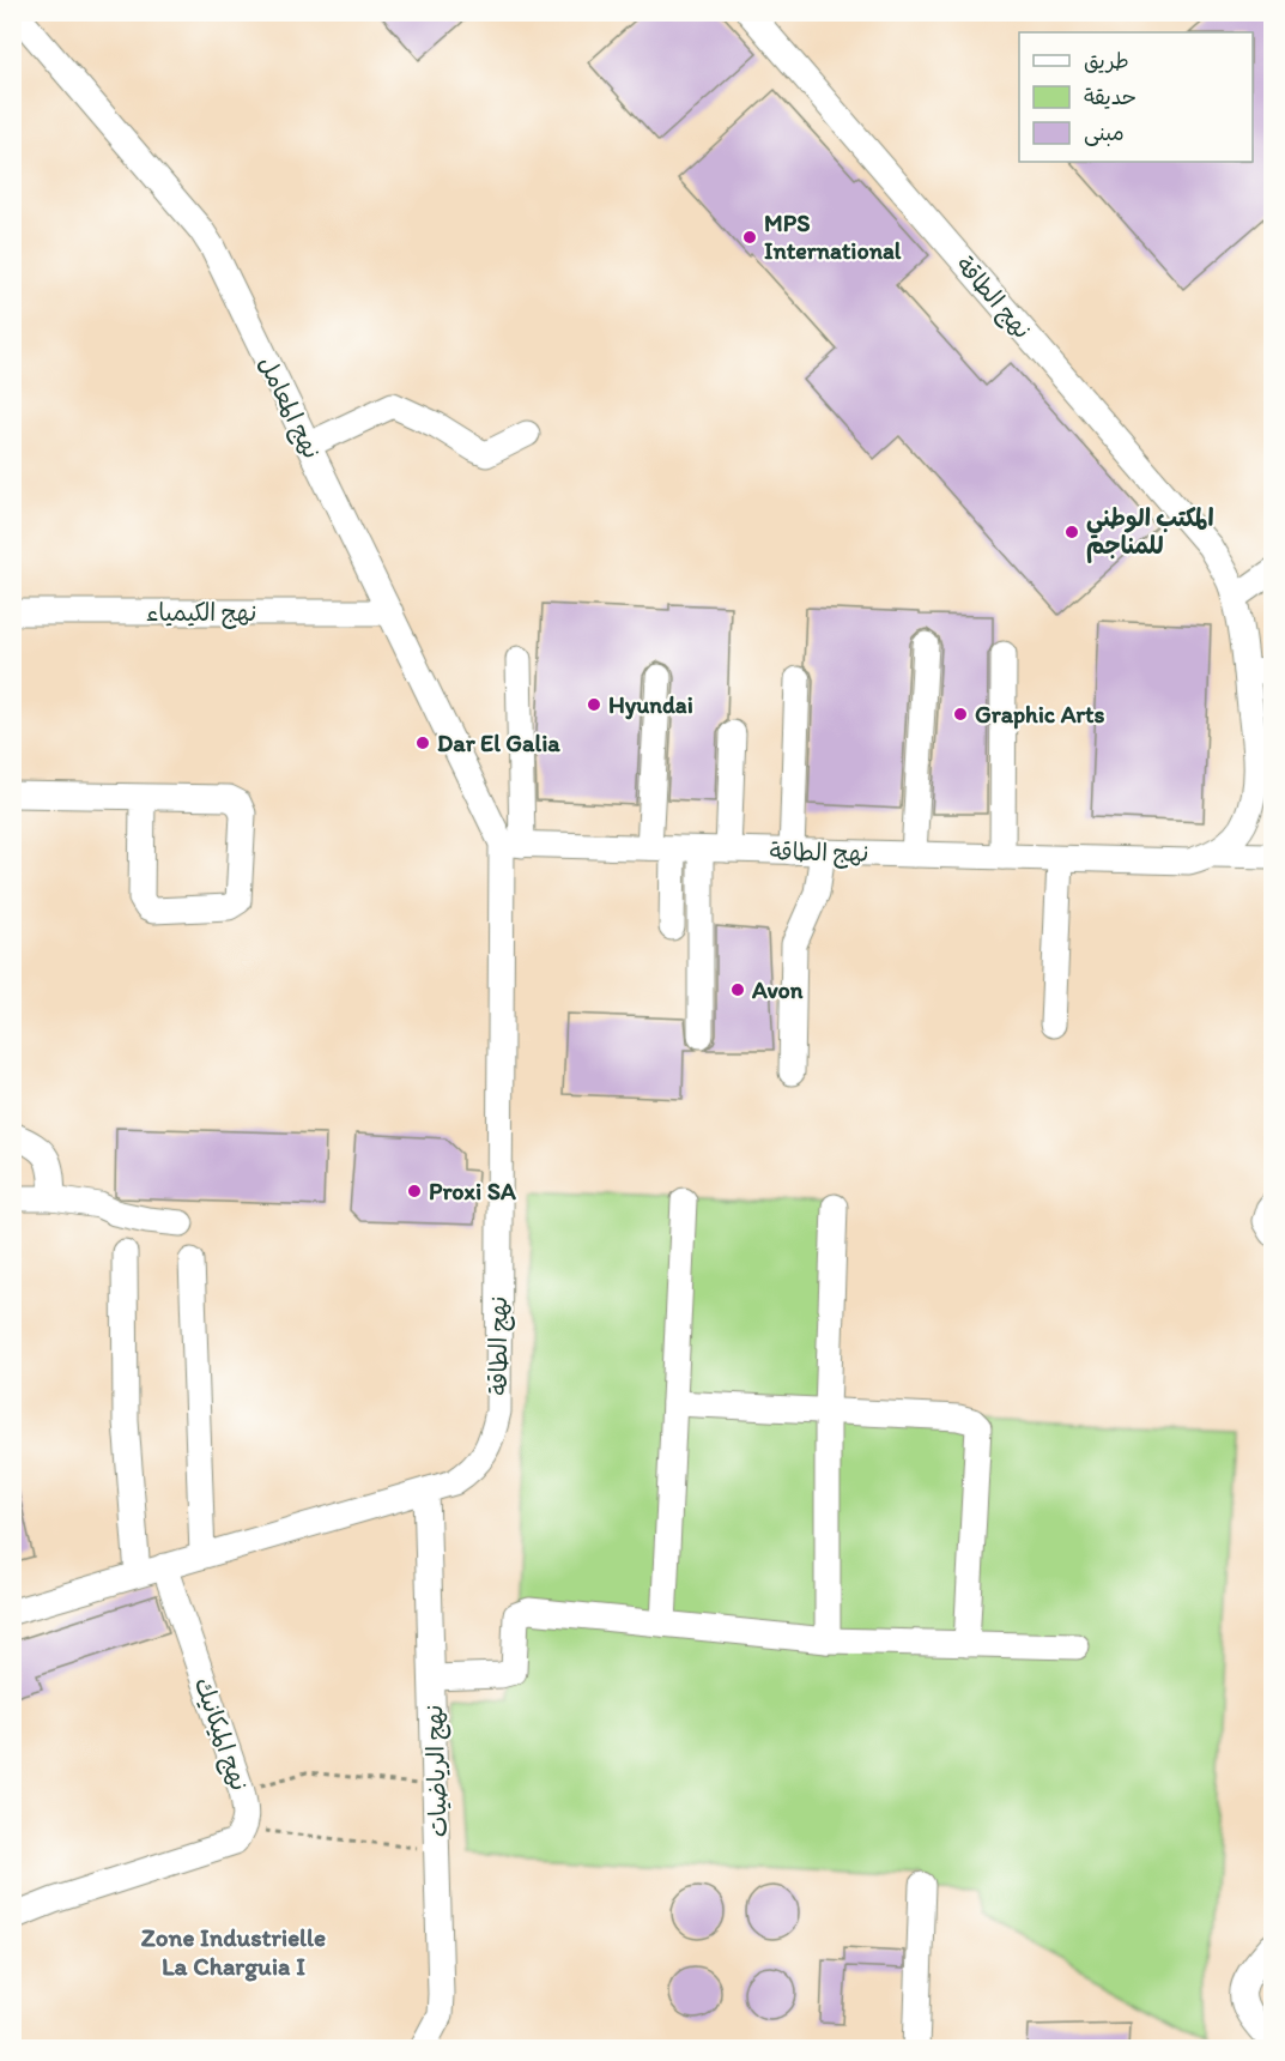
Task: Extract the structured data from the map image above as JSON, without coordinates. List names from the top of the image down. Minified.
{"streets":{"street":["نهج الطاقة","نهج المعامل","نهج الكيمياء","نهج الميكانيك","نهج الرياضيات"]},"crossings":[["نهج الطاقة","نهج المعامل"],["نهج الطاقة","نهج الميكانيك"],["نهج الطاقة","نهج الرياضيات"],["نهج المعامل","نهج الكيمياء"]],"districts":["Zone Industrielle La Charguia I"],"places":["MPS International","المكتب الوطني للمناجم","Hyundai","Graphic Arts","Dar El Galia","Avon","Proxi SA"],"legend":["طريق","حديقة","مبنى"]}
